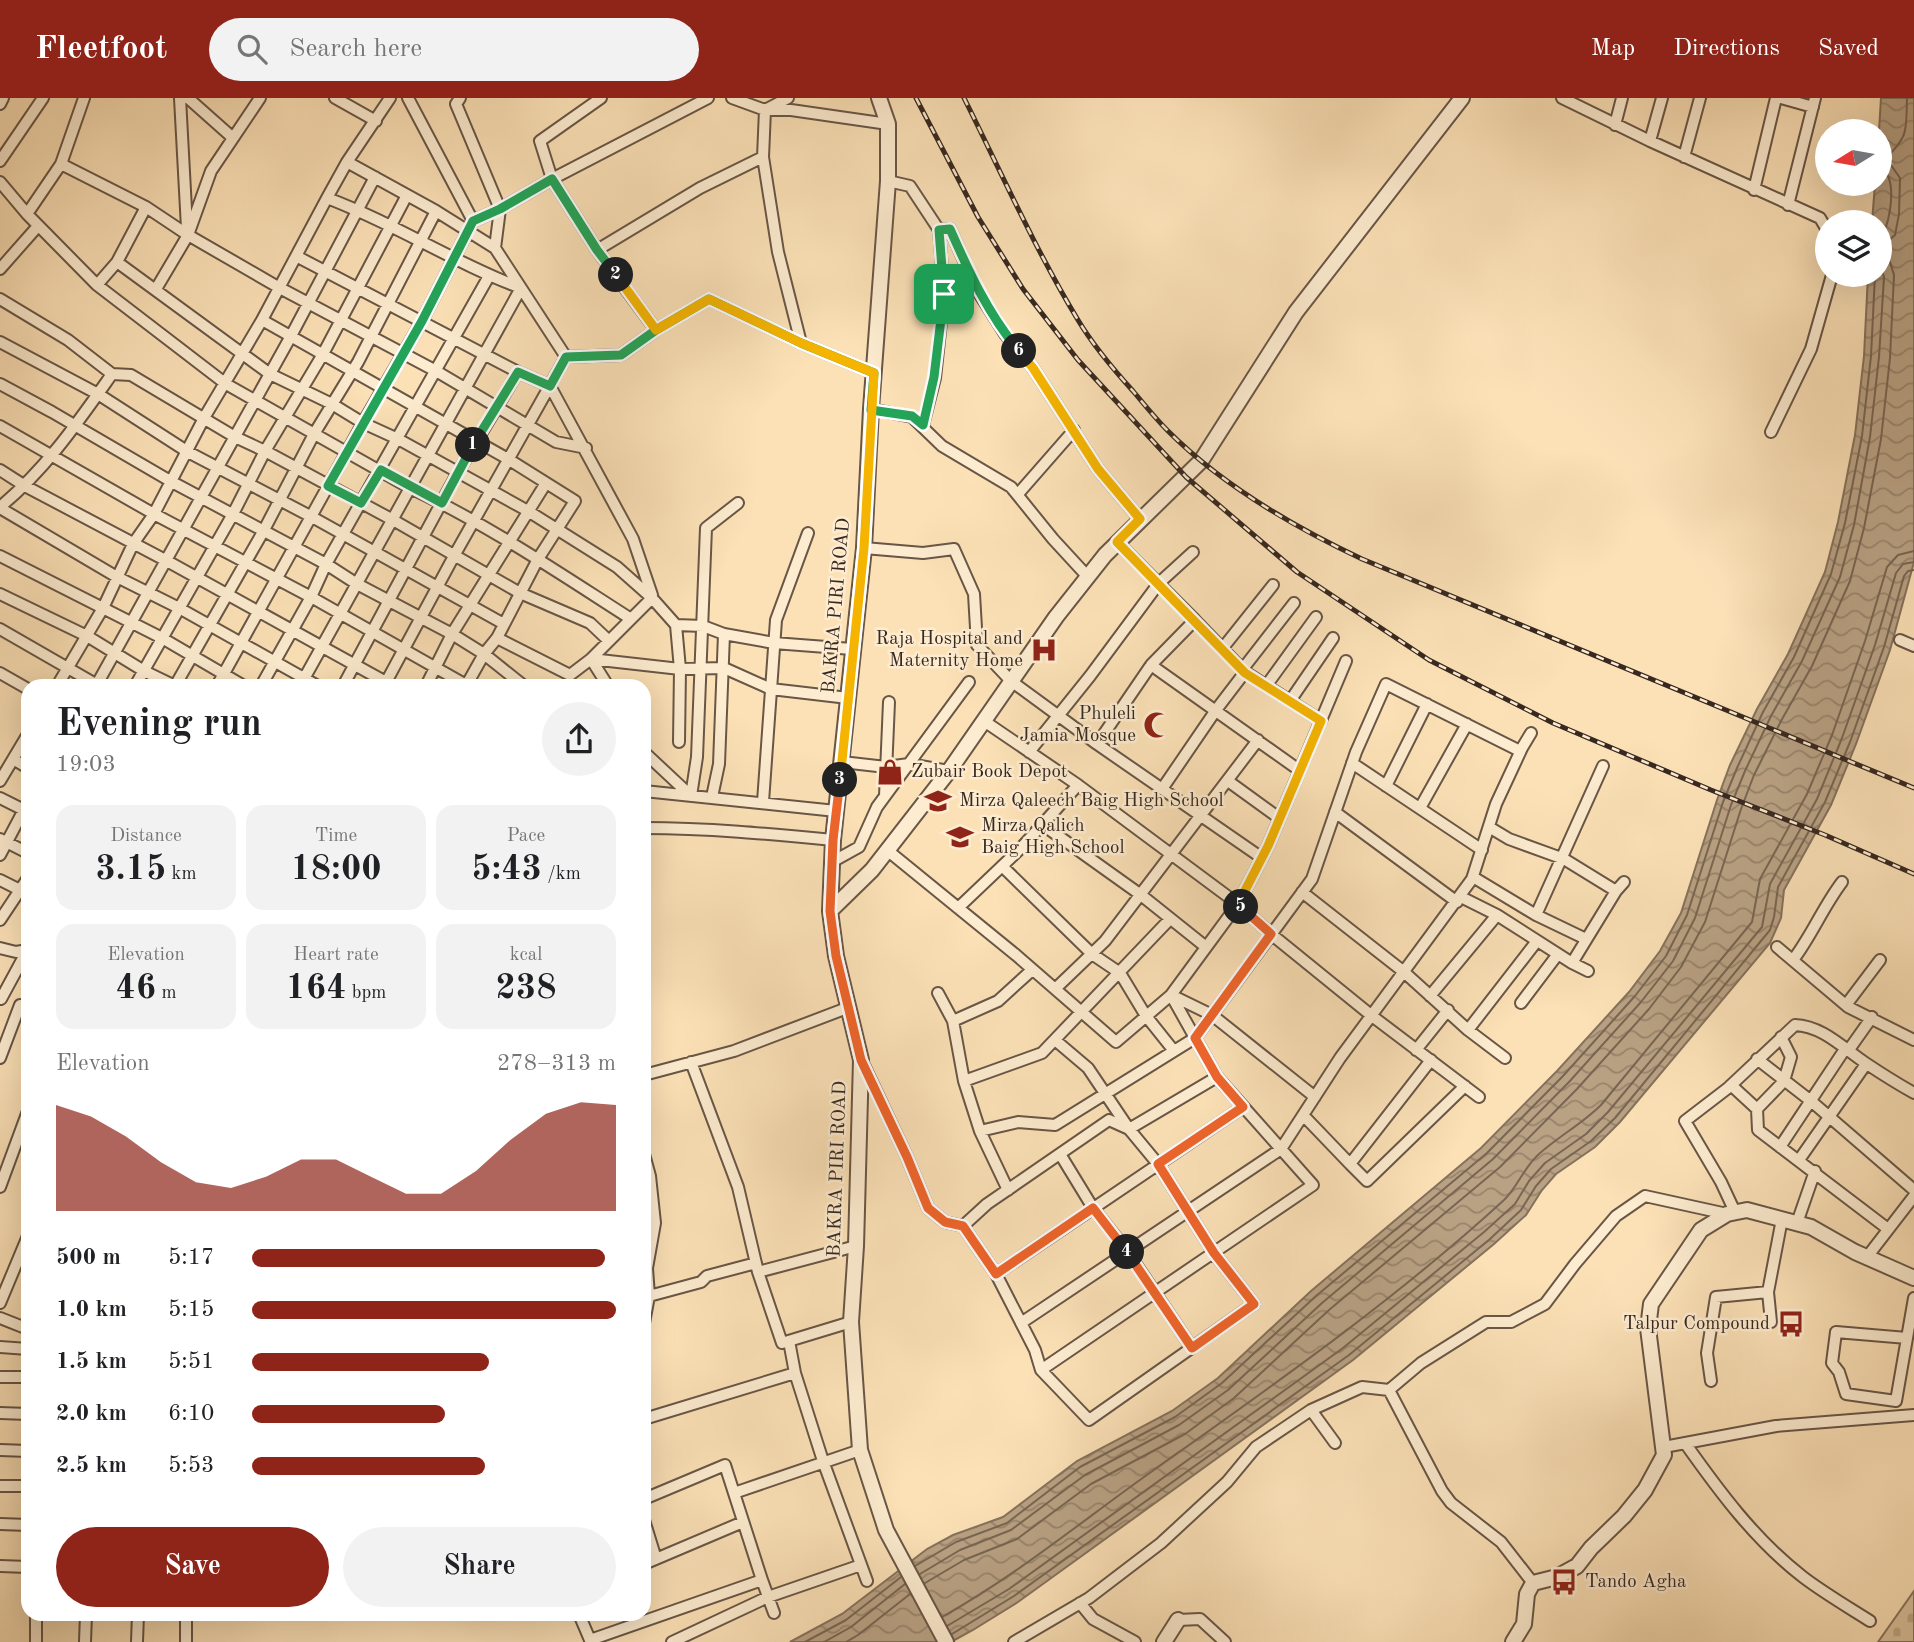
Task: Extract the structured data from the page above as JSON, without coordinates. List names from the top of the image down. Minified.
{"streets":{"street":["BAKRA PIRI ROAD"]},"places":{"hospital":["Raja Hospital and Maternity Home"],"mosque":["Phuleli Jamia Mosque"],"shop":["Zubair Book Depot"],"school or university":["Mirza Qaleech Baig High School","Mirza Qalich Baig High School"],"bus stop":["Talpur Compound","Tando Agha"]},"north":"left","page":{"header":"Fleetfoot","search":"Search here","nav":["Map","Directions","Saved"],"pins":["2","6","1","3","5","4"],"heading":["Evening run","19:03"],"stats":[["Distance","3.15 km"],["Time","18:00"],["Pace","5:43 /km"],["Elevation","46 m"],["Heart rate","164 bpm"],["kcal","238"]],"chart":["Elevation","278–313 m"],"list":[{"name":"500 m","note":"5:17"},{"name":"1.0 km","note":"5:15"},{"name":"1.5 km","note":"5:51"},{"name":"2.0 km","note":"6:10"},{"name":"2.5 km","note":"5:53"}],"buttons":["Save","Share"]}}
